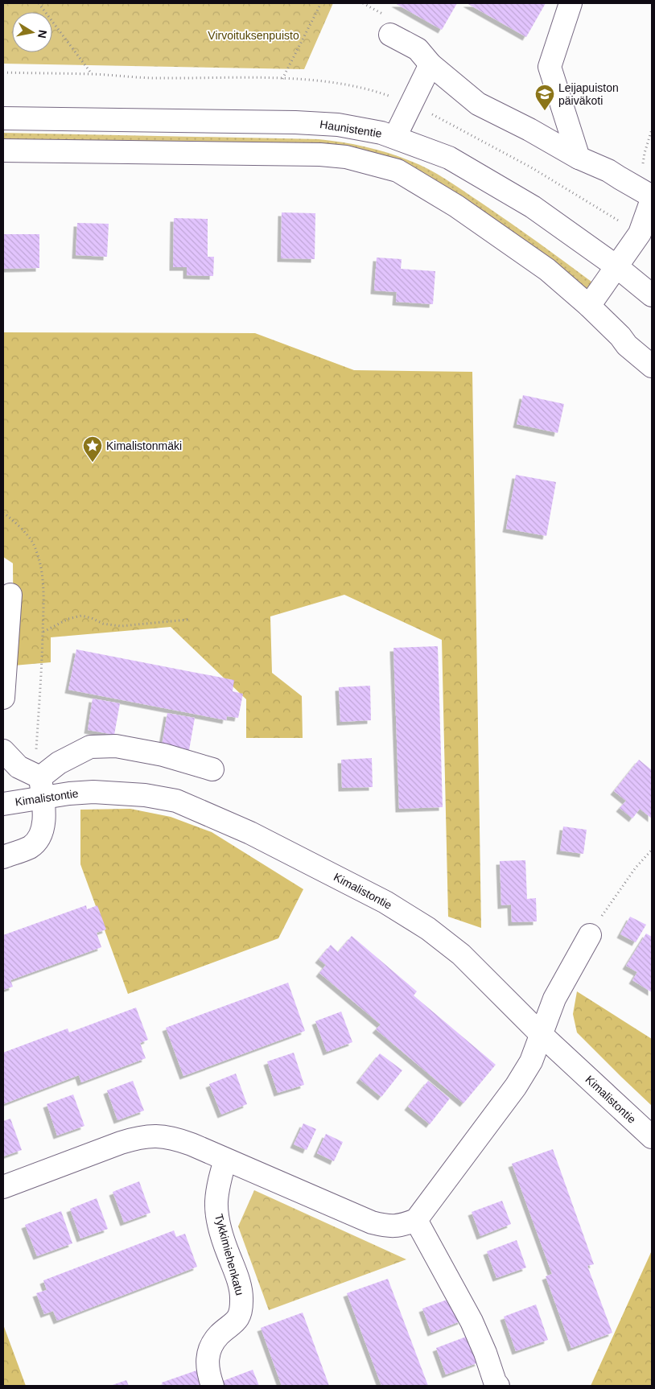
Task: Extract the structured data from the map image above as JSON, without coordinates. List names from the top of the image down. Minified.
{"streets":{"street":["Haunistentie","Kimalistontie","Tykkimiehenkatu"]},"parks":["Virvoituksenpuisto"],"places":{"school or university":["Leijapuiston päiväkoti"],"place":["Kimalistonmäki"]},"north":"right"}
